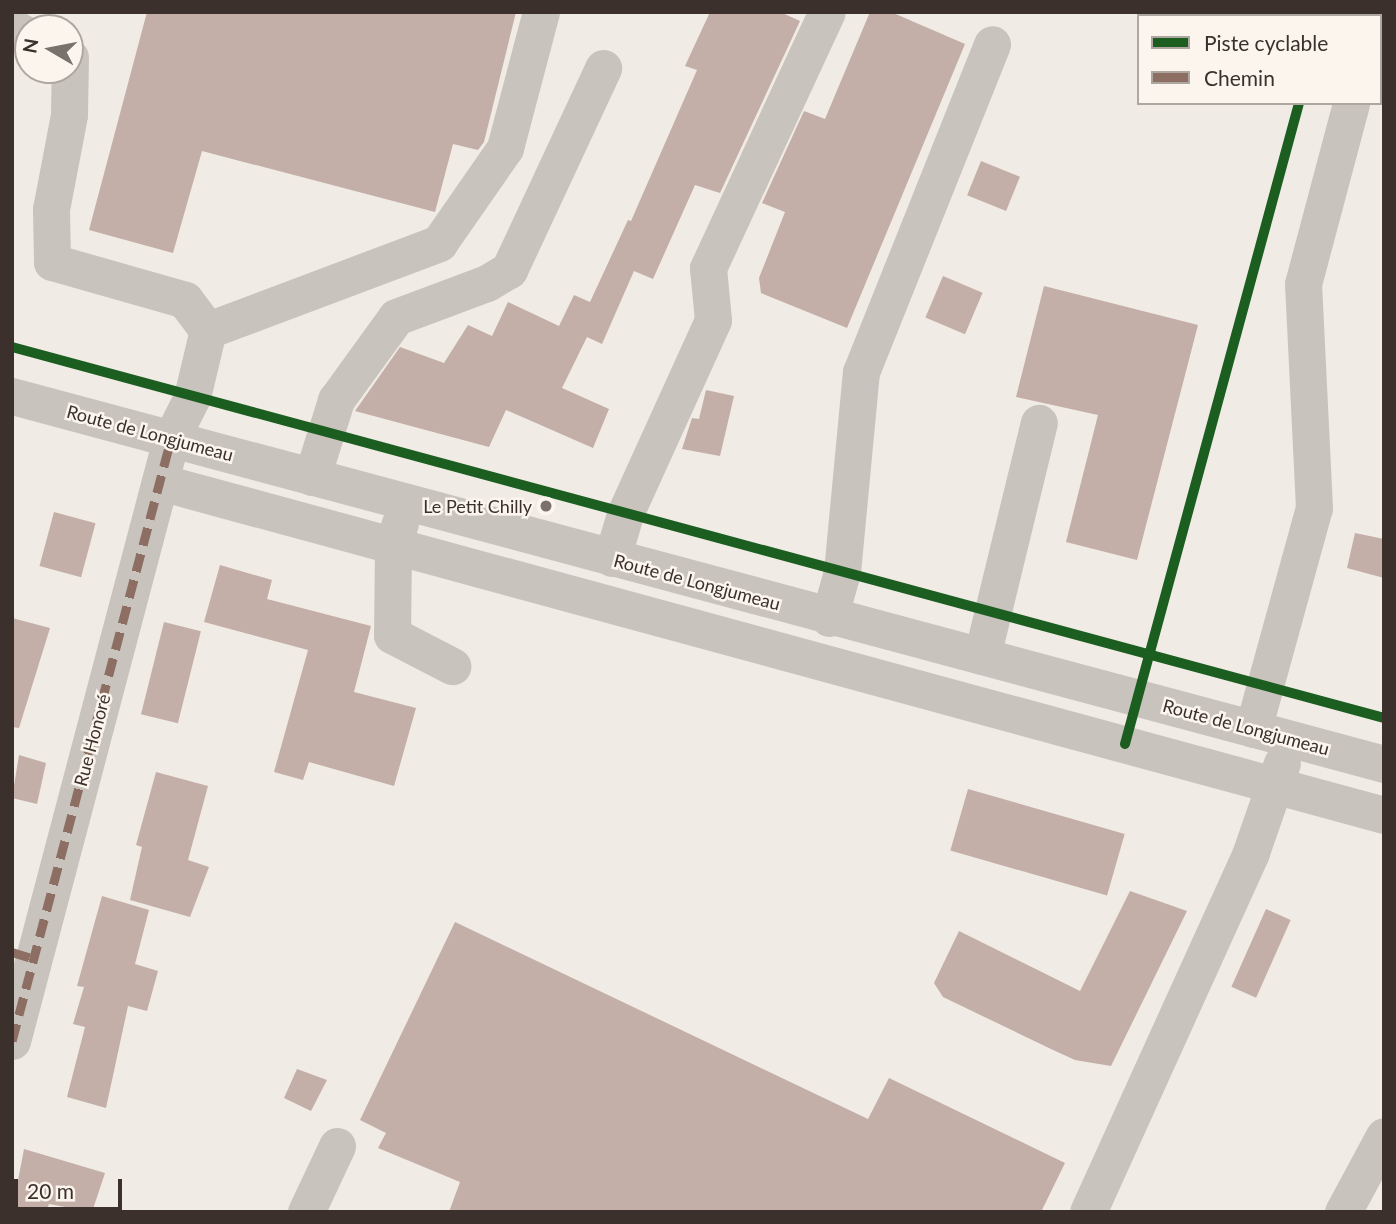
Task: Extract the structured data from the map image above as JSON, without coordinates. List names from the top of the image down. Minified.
{"streets":{"street":["Route de Longjumeau","Rue Honoré"]},"crossings":[["Route de Longjumeau","Rue Honoré"]],"places":["Le Petit Chilly"],"legend":["Piste cyclable","Chemin"],"scale_bar":"20 m","north":"left"}
